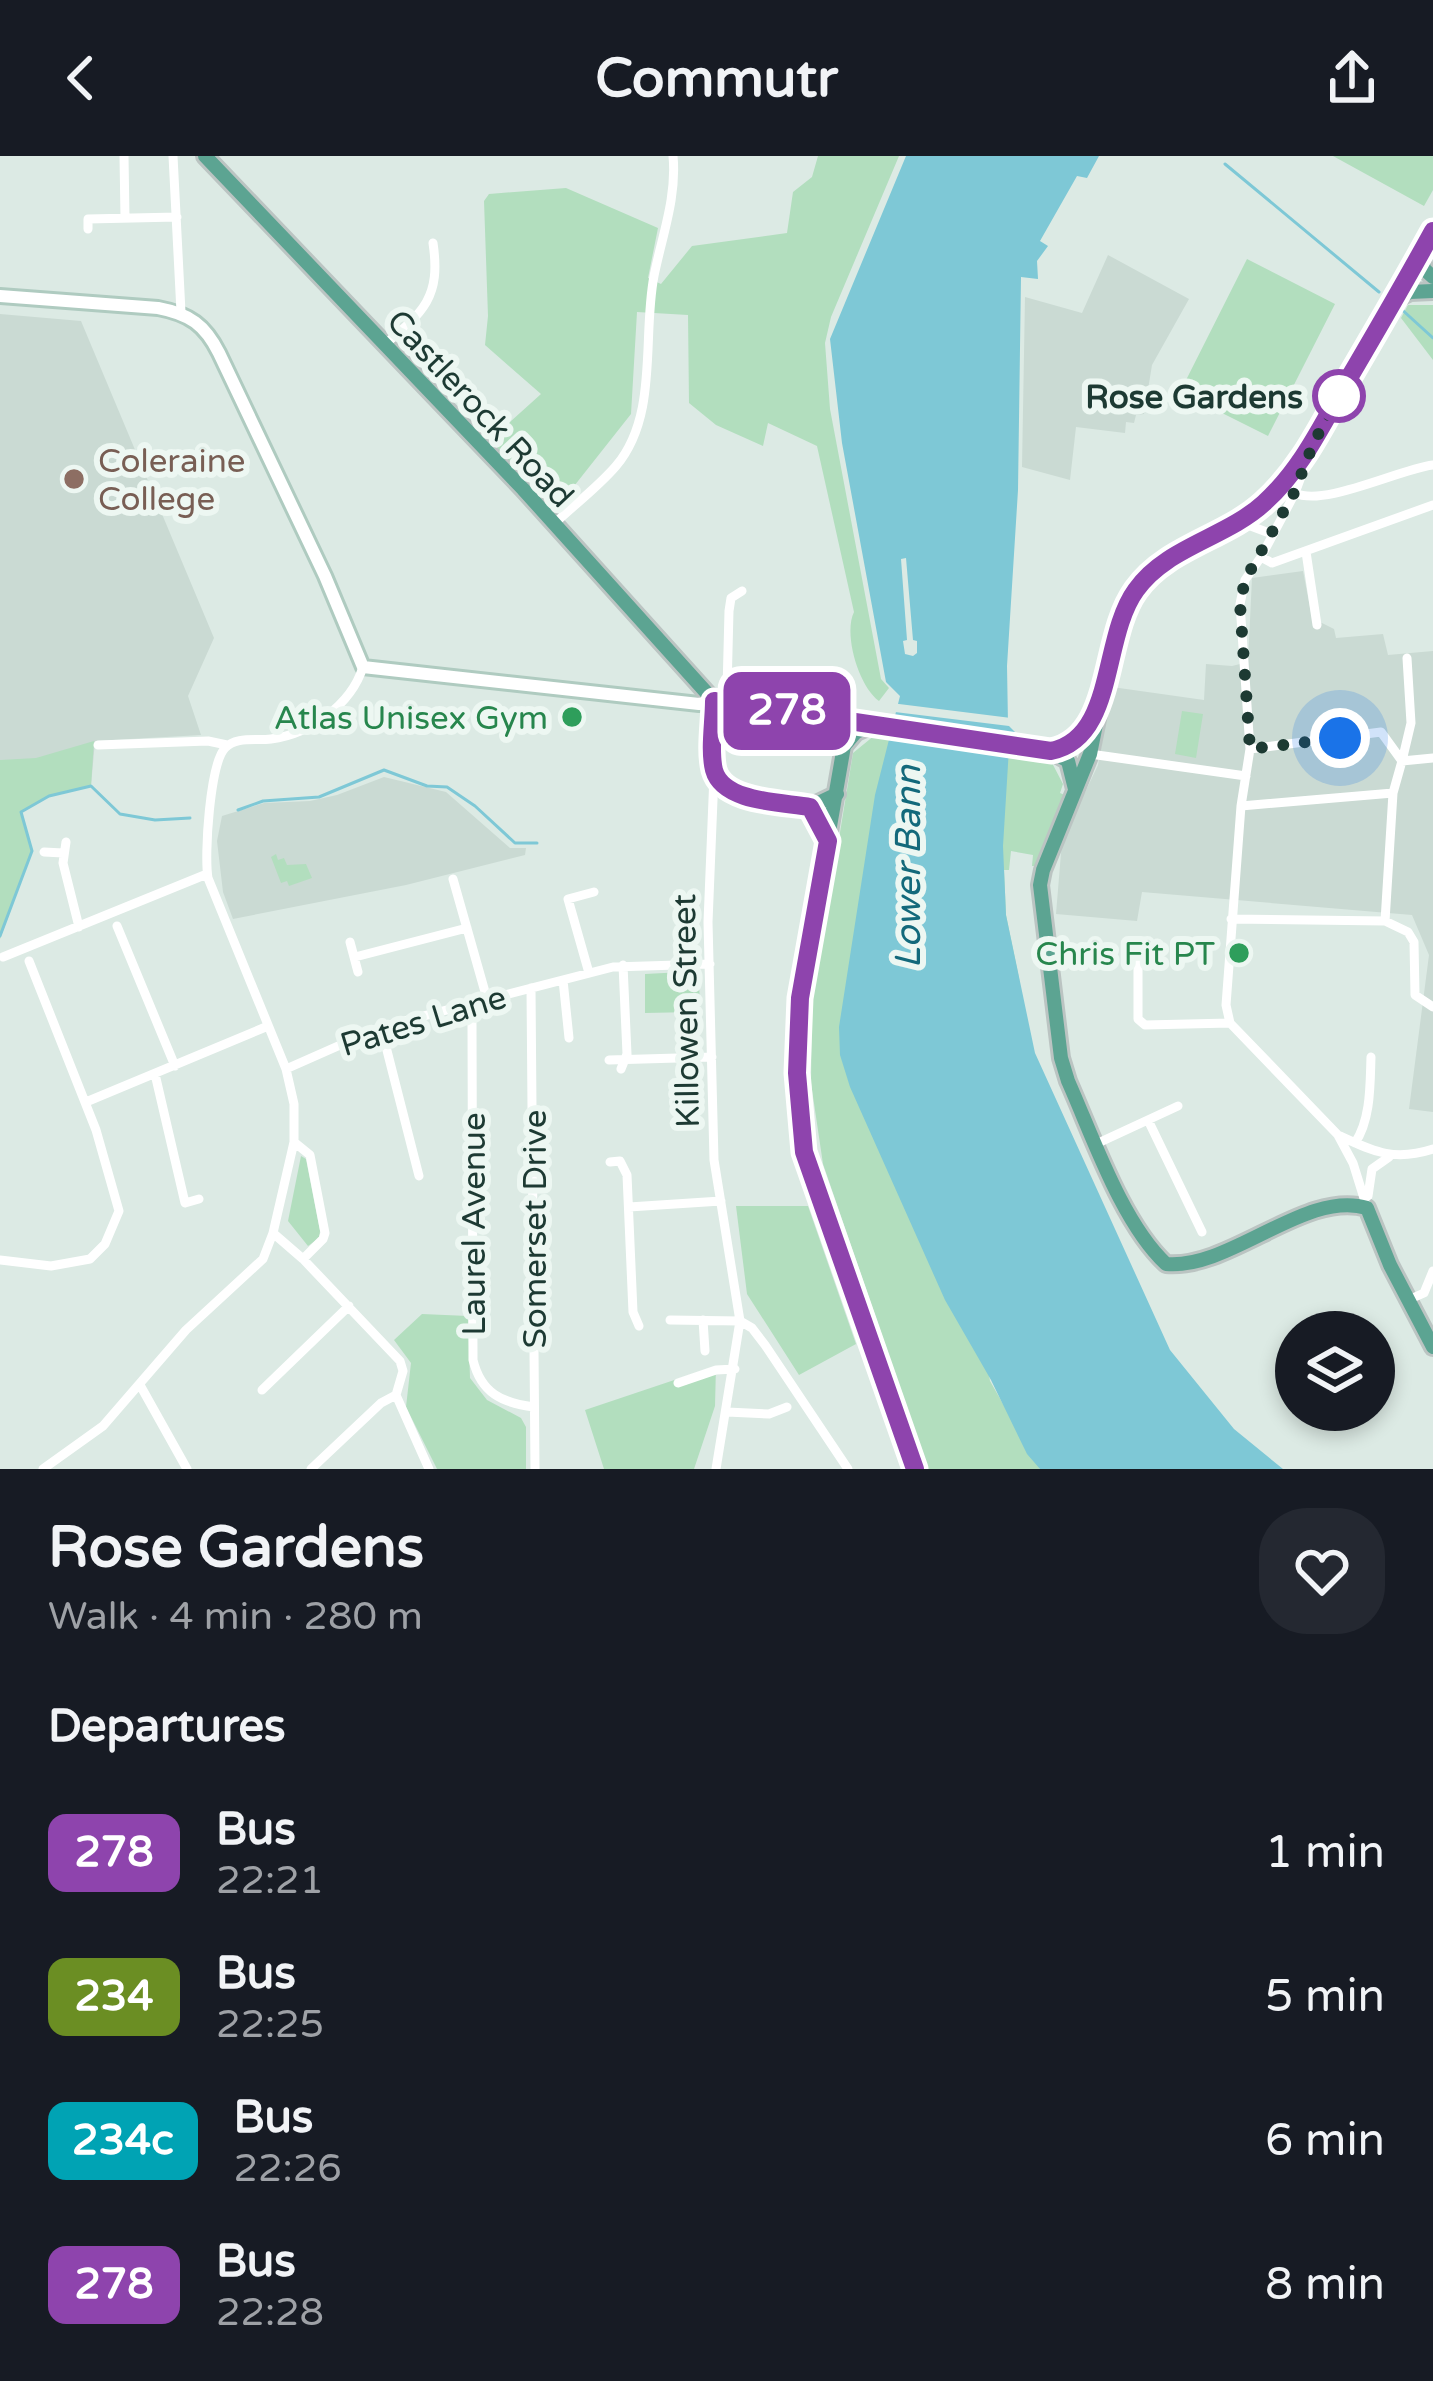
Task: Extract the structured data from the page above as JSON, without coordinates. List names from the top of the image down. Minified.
{"streets":{"main road":["Castlerock Road","Killowen Street"],"street":["Pates Lane","Laurel Avenue","Somerset Drive"]},"crossings":[["Castlerock Road","Killowen Street"],["Killowen Street","Pates Lane"],["Pates Lane","Laurel Avenue"],["Pates Lane","Somerset Drive"],["Laurel Avenue","Somerset Drive"]],"water":["Lower Bann"],"places":["Rose Gardens","Coleraine College","Atlas Unisex Gym","Chris Fit PT"],"lines":["bus line 278"],"page":{"header":"Commutr","on_map":"278","heading":[["Rose Gardens","Walk · 4 min · 280 m"],"Departures"],"list":[{"mark":"278","name":"Bus","note":"22:21","value":"1 min"},{"mark":"234","name":"Bus","note":"22:25","value":"5 min"},{"mark":"234c","name":"Bus","note":"22:26","value":"6 min"},{"mark":"278","name":"Bus","note":"22:28","value":"8 min"}]}}
